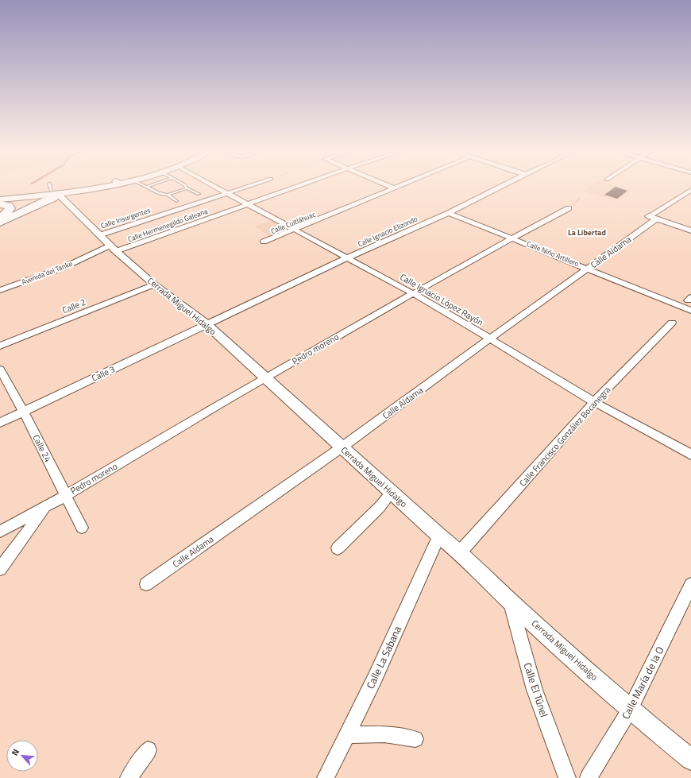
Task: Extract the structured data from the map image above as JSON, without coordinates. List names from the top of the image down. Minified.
{"streets":{"street":["Calle Insurgentes","Calle Cuitláhuac","Calle Hermenegildo Galeana","Calle Ignacio Elizondo","Calle Aldama","Calle Niño Artillero","Avenida del Tanke","Calle Ignacio López Rayón","Calle 2","Cerrada Miguel Hidalgo","Pedro moreno","Calle 3","Calle Francisco González Bocanegra","Calle 24","Calle La Sabana","Calle María de la O","Calle El Túnel"]},"crossings":[["Calle Insurgentes","Calle Ignacio López Rayón"],["Calle Insurgentes","Cerrada Miguel Hidalgo"],["Calle Cuitláhuac","Calle Ignacio López Rayón"],["Calle Hermenegildo Galeana","Avenida del Tanke"],["Calle Hermenegildo Galeana","Calle Ignacio López Rayón"],["Calle Hermenegildo Galeana","Cerrada Miguel Hidalgo"],["Calle Ignacio Elizondo","Calle Niño Artillero"],["Calle Ignacio Elizondo","Calle Ignacio López Rayón"],["Calle Ignacio Elizondo","Cerrada Miguel Hidalgo"],["Calle Ignacio Elizondo","Calle 3"],["Calle Aldama","Calle Niño Artillero"],["Calle Aldama","Calle Ignacio López Rayón"],["Calle Aldama","Cerrada Miguel Hidalgo"],["Calle Niño Artillero","Pedro moreno"],["Avenida del Tanke","Cerrada Miguel Hidalgo"],["Calle Ignacio López Rayón","Pedro moreno"],["Calle Ignacio López Rayón","Calle Francisco González Bocanegra"],["Calle 2","Cerrada Miguel Hidalgo"],["Cerrada Miguel Hidalgo","Pedro moreno"],["Cerrada Miguel Hidalgo","Calle 3"],["Cerrada Miguel Hidalgo","Calle Francisco González Bocanegra"],["Cerrada Miguel Hidalgo","Calle La Sabana"],["Cerrada Miguel Hidalgo","Calle María de la O"],["Cerrada Miguel Hidalgo","Calle El Túnel"],["Pedro moreno","Calle 24"],["Calle 3","Calle 24"]],"districts":["La Libertad"],"north":"top left"}
